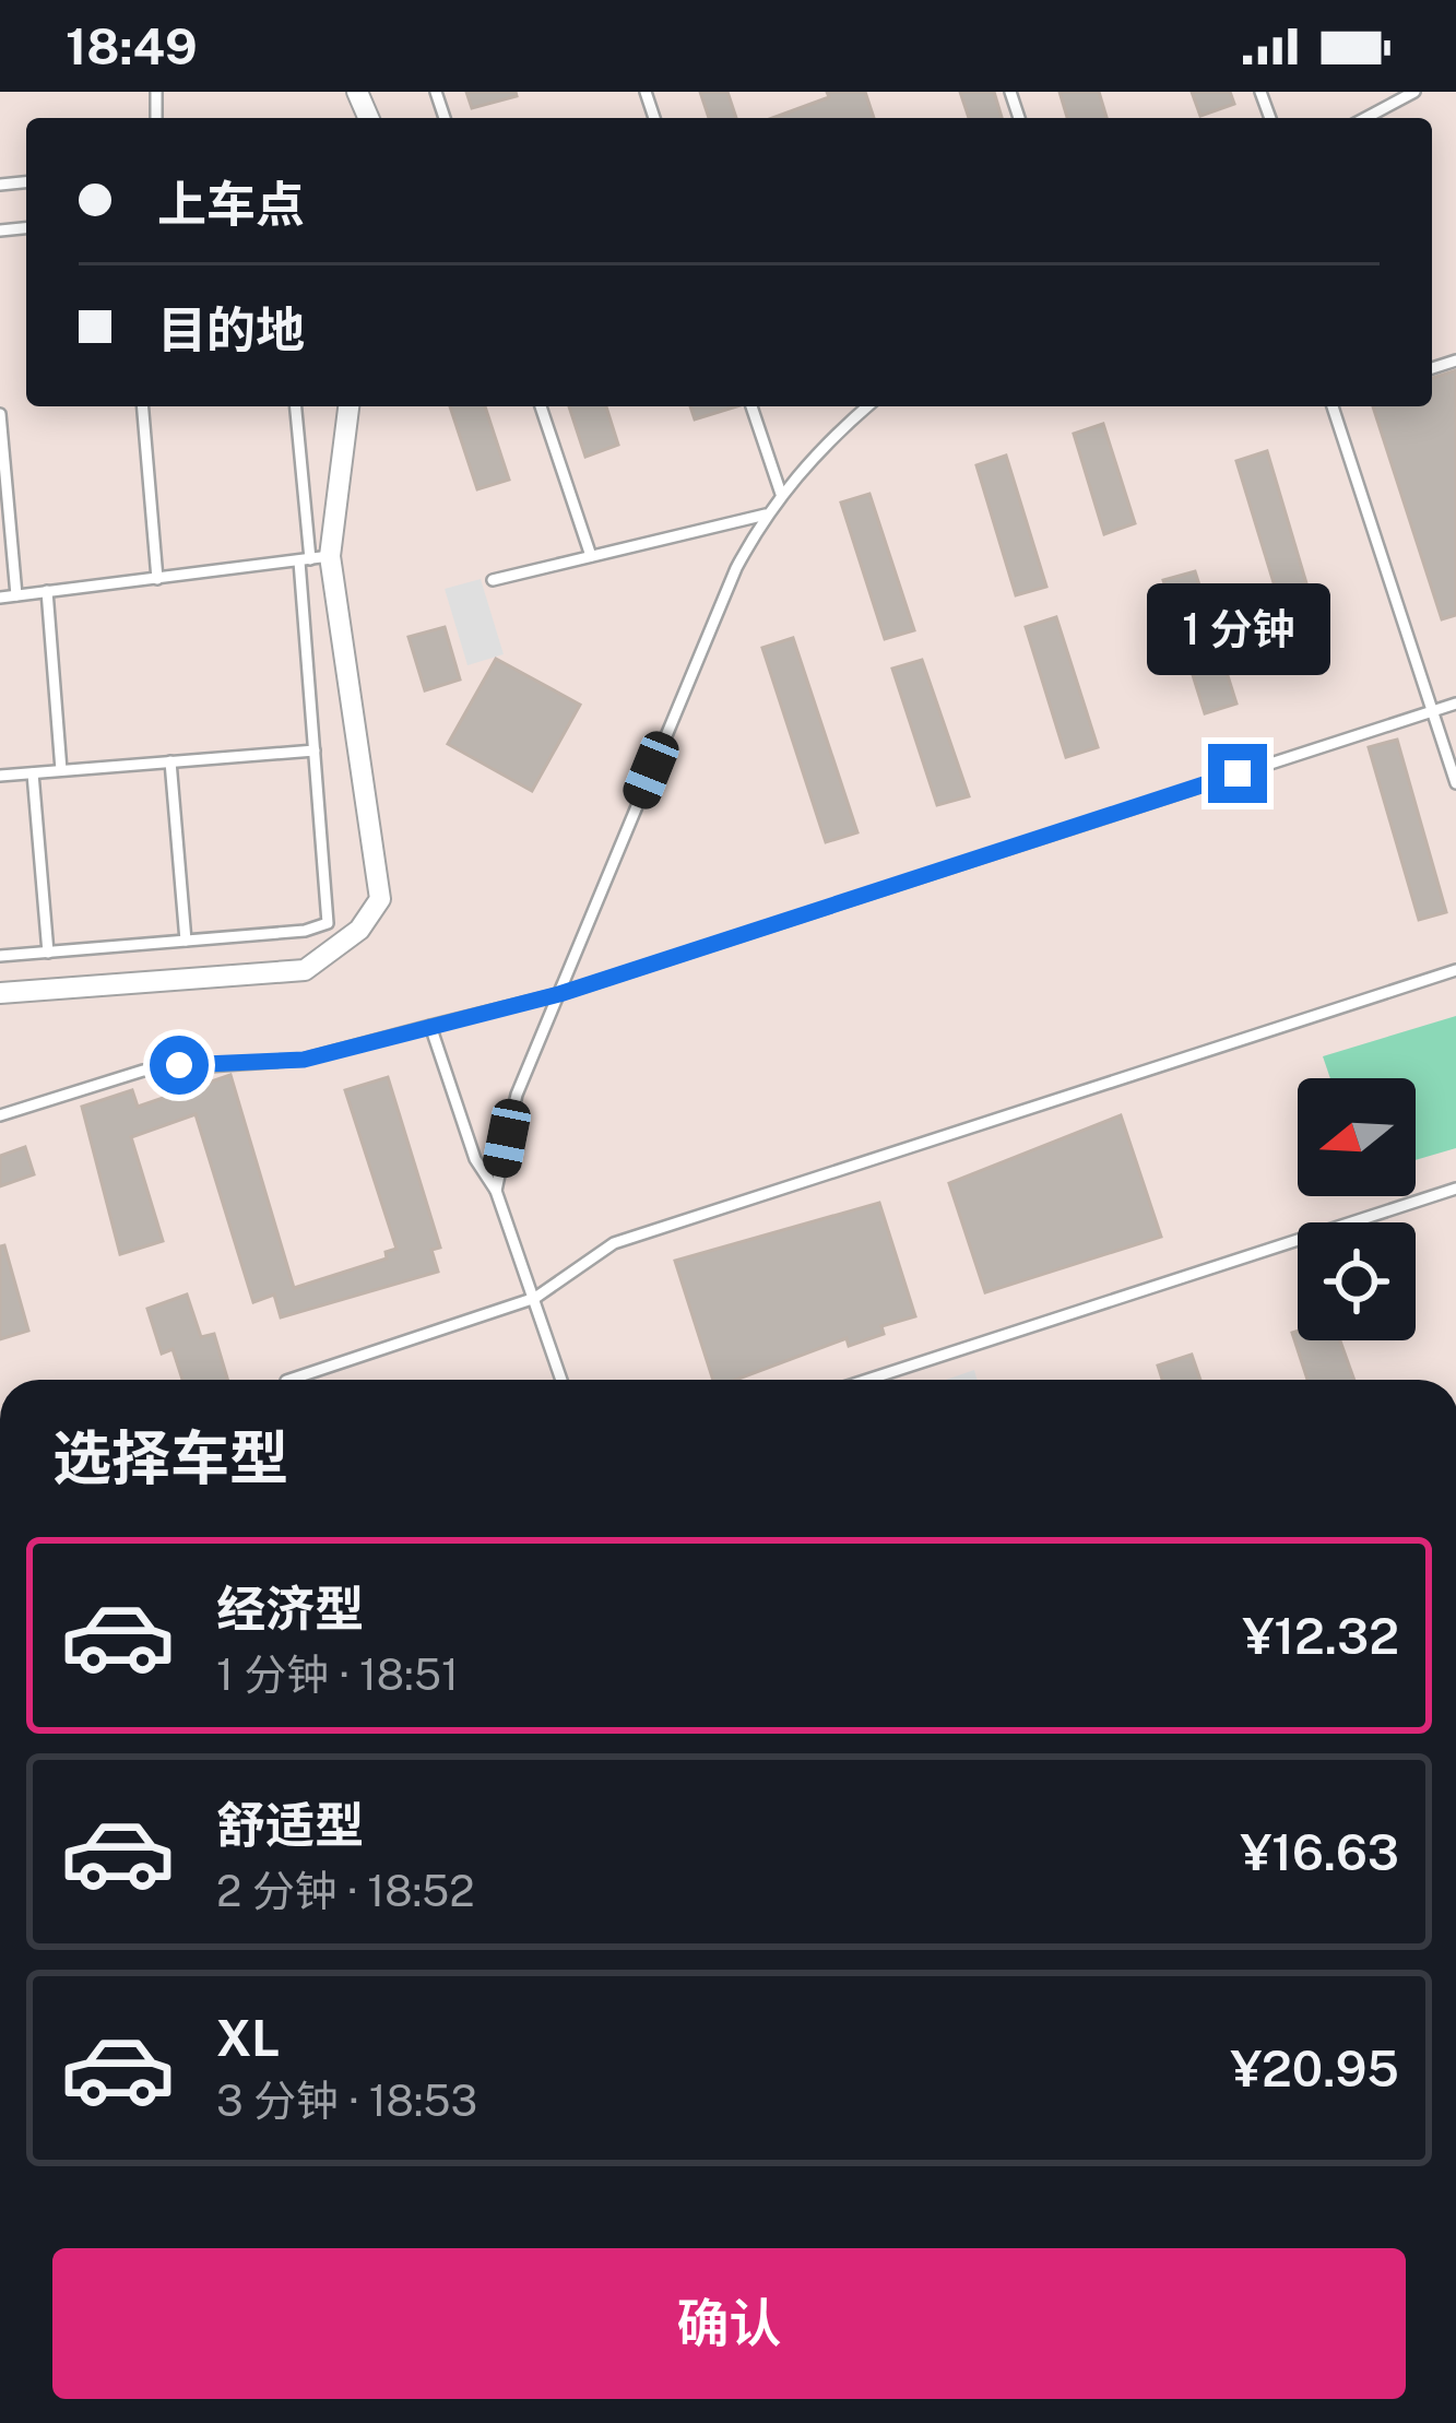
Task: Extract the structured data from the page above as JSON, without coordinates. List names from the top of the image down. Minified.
{"north":"left","page":{"status":"18:49","banner":["上车点","目的地"],"bubble":"1 分钟","heading":"选择车型","list":[{"name":"经济型","note":"1 分钟 · 18:51","value":"¥12.32"},{"name":"舒适型","note":"2 分钟 · 18:52","value":"¥16.63"},{"name":"XL","note":"3 分钟 · 18:53","value":"¥20.95"}],"buttons":"确认"}}
